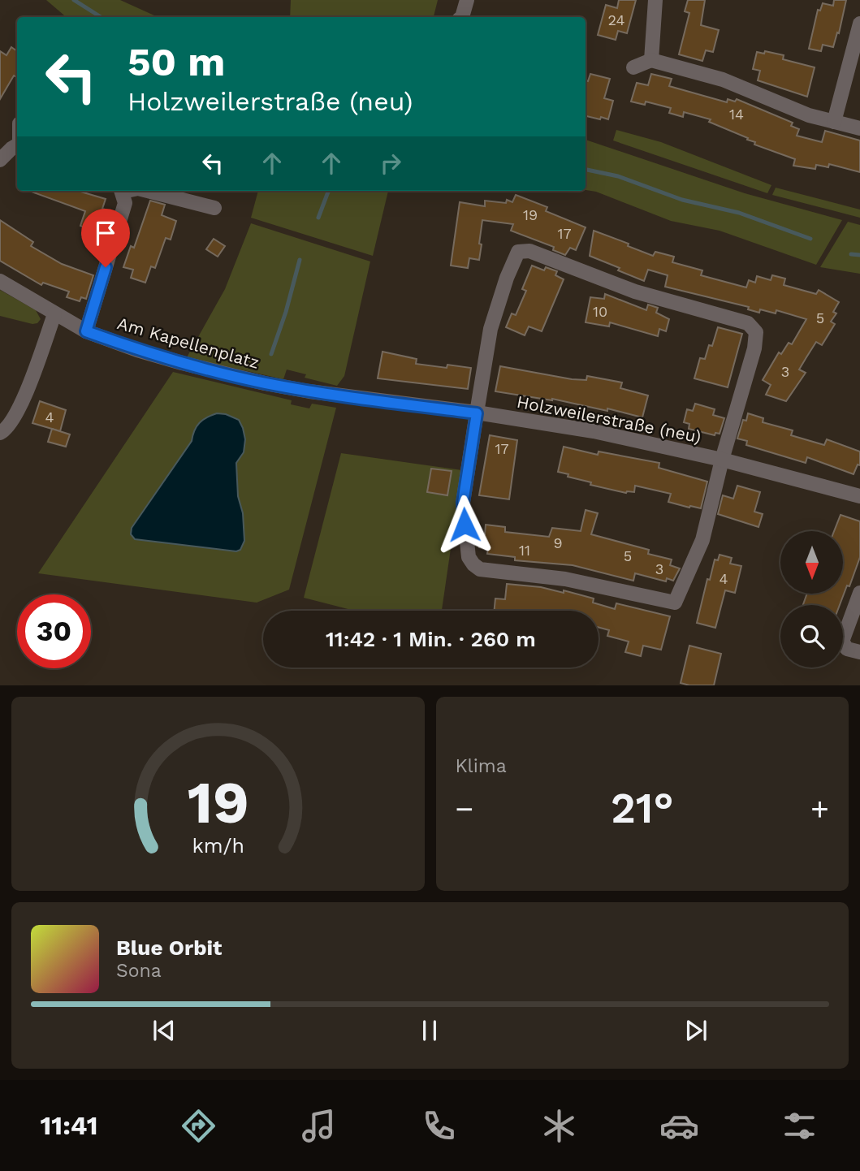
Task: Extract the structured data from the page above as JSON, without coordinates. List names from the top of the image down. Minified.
{"streets":{"street":["Am Kapellenplatz","Holzweilerstraße (neu)"]},"crossings":[["Am Kapellenplatz","Holzweilerstraße (neu)"]],"house_numbers":["24","14","19","17","10","5","3","4","17","9","11","5","3","4"],"north":"bottom","page":{"turn":["50 m","Holzweilerstraße (neu)"],"limit":"30","trip":"11:42 · 1 Min. · 260 m","tile":"Klima","heat":["−","21°","+"],"song":["Blue Orbit","Sona"],"tabs":"11:41","gauge":["19","km/h"]}}
